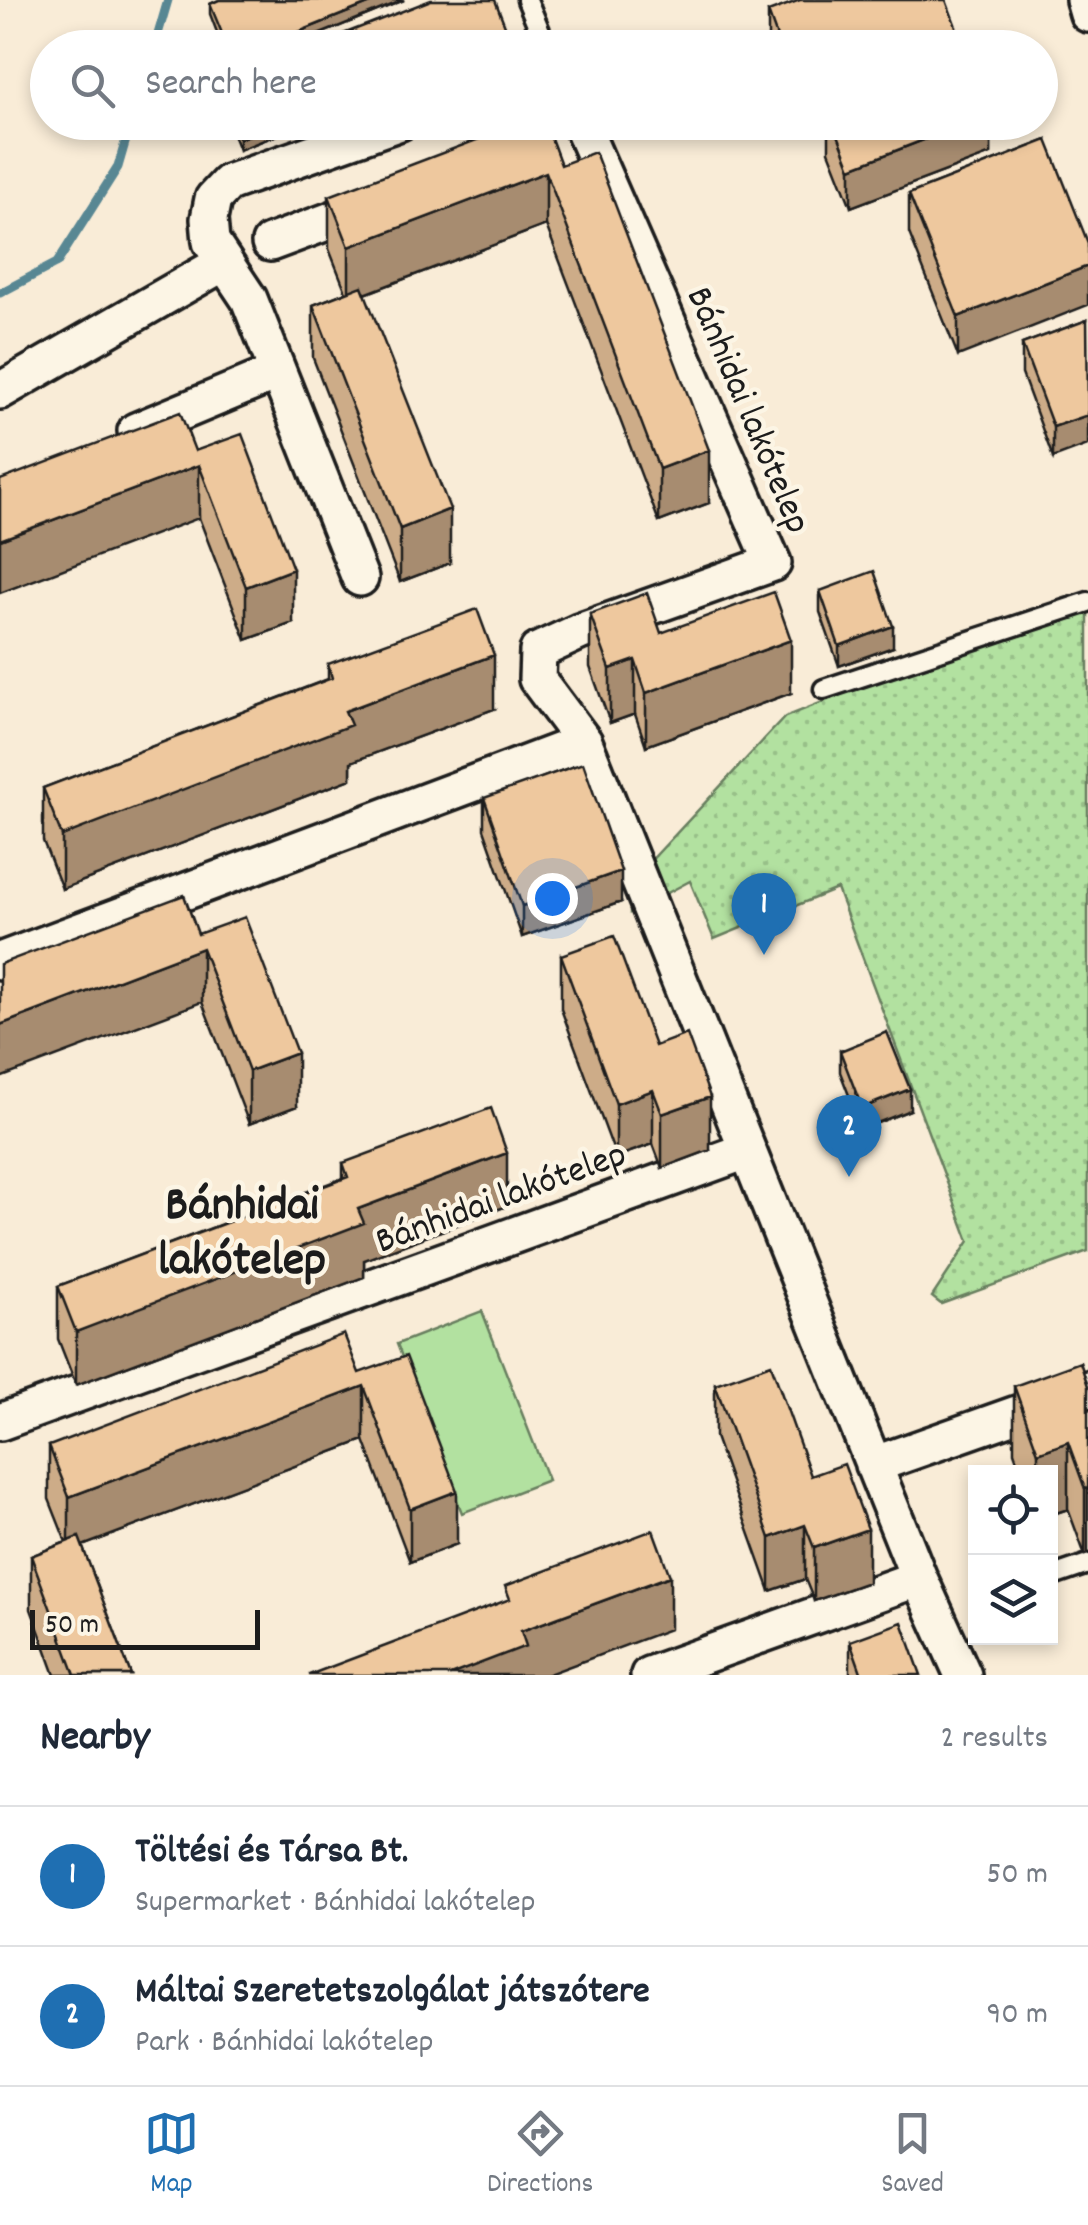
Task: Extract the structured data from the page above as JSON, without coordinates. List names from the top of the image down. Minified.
{"streets":{"street":["Bánhidai lakótelep"]},"districts":["Bánhidai lakótelep"],"scale_bar":"50 m","page":{"search":"Search here","pins":["1","2"],"scale":"50 m","heading":["Nearby","2 results"],"list":[{"mark":"1","name":"Töltési és Társa Bt.","note":"Supermarket · Bánhidai lakótelep","value":"50 m"},{"mark":"2","name":"Máltai Szeretetszolgálat játszótere","note":"Park · Bánhidai lakótelep","value":"90 m"}],"nav":["Map","Directions","Saved"]}}
